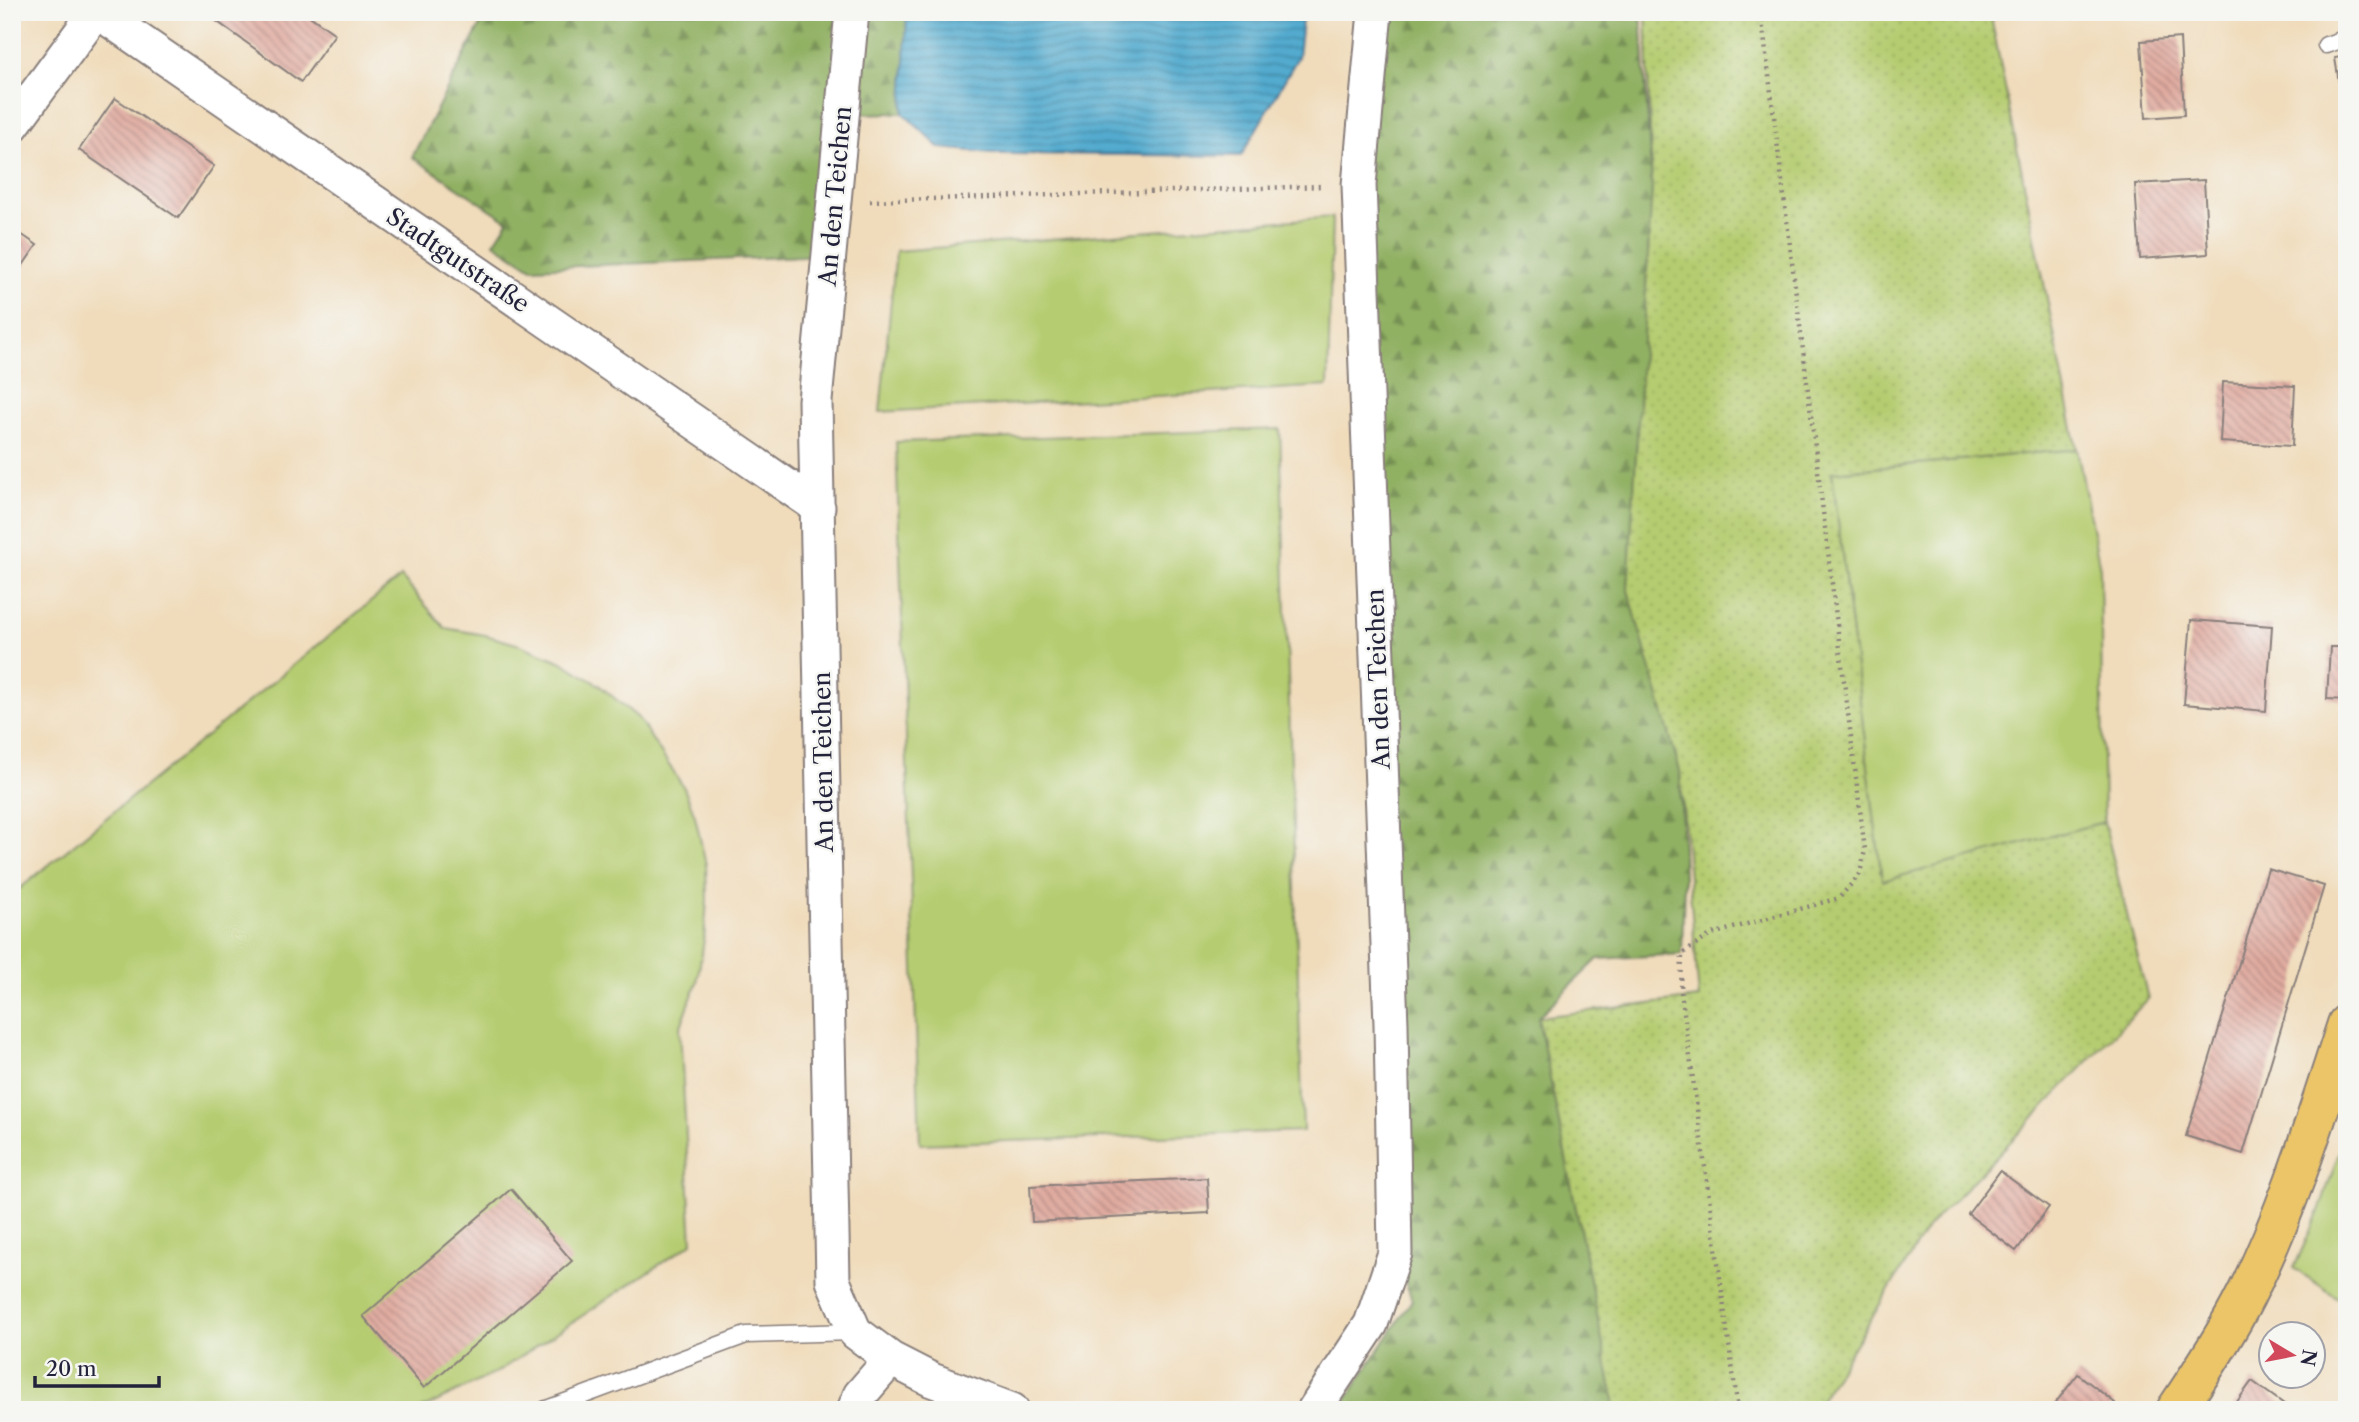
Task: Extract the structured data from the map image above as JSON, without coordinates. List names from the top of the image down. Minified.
{"streets":{"street":["An den Teichen","Stadtgutstraße"]},"crossings":[["An den Teichen","Stadtgutstraße"]],"scale_bar":"20 m","north":"right"}
